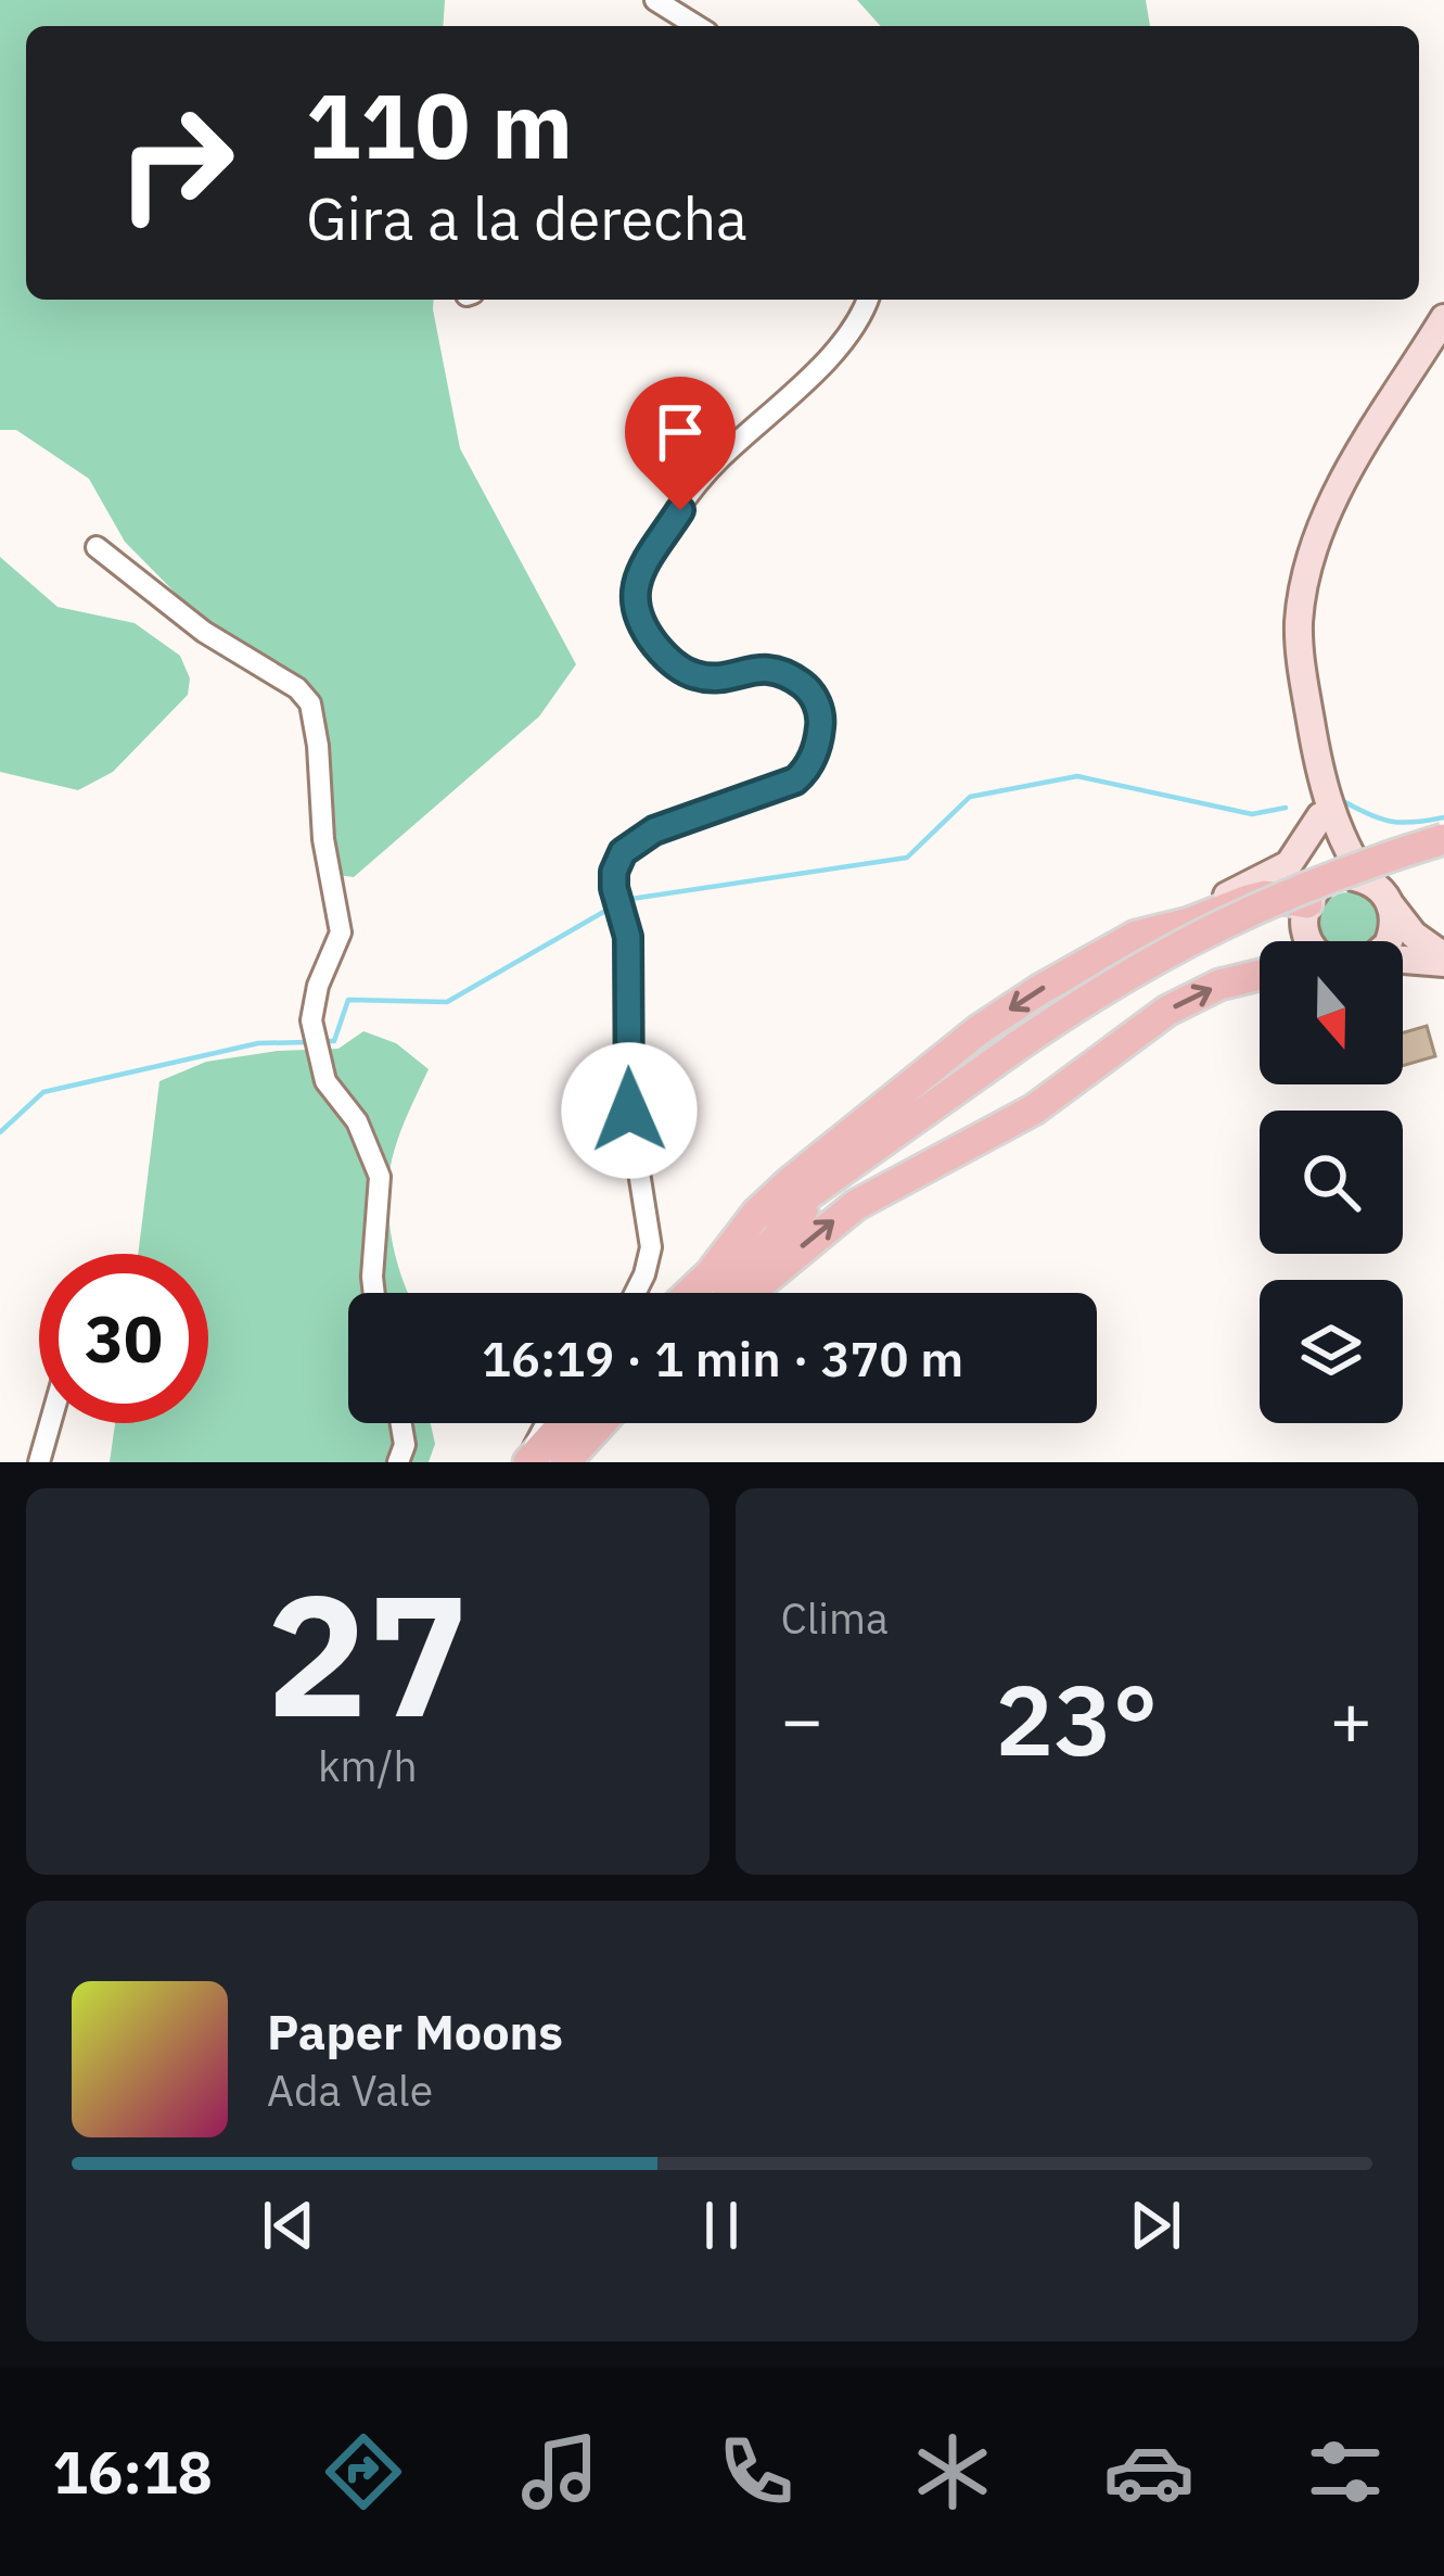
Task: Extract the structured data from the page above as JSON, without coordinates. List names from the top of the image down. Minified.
{"north":"bottom","page":{"turn":["110 m","Gira a la derecha"],"limit":"30","trip":"16:19 · 1 min · 370 m","tile":[["27","km/h"],"Clima"],"heat":["−","23°","+"],"song":["Paper Moons","Ada Vale"],"tabs":"16:18"}}
